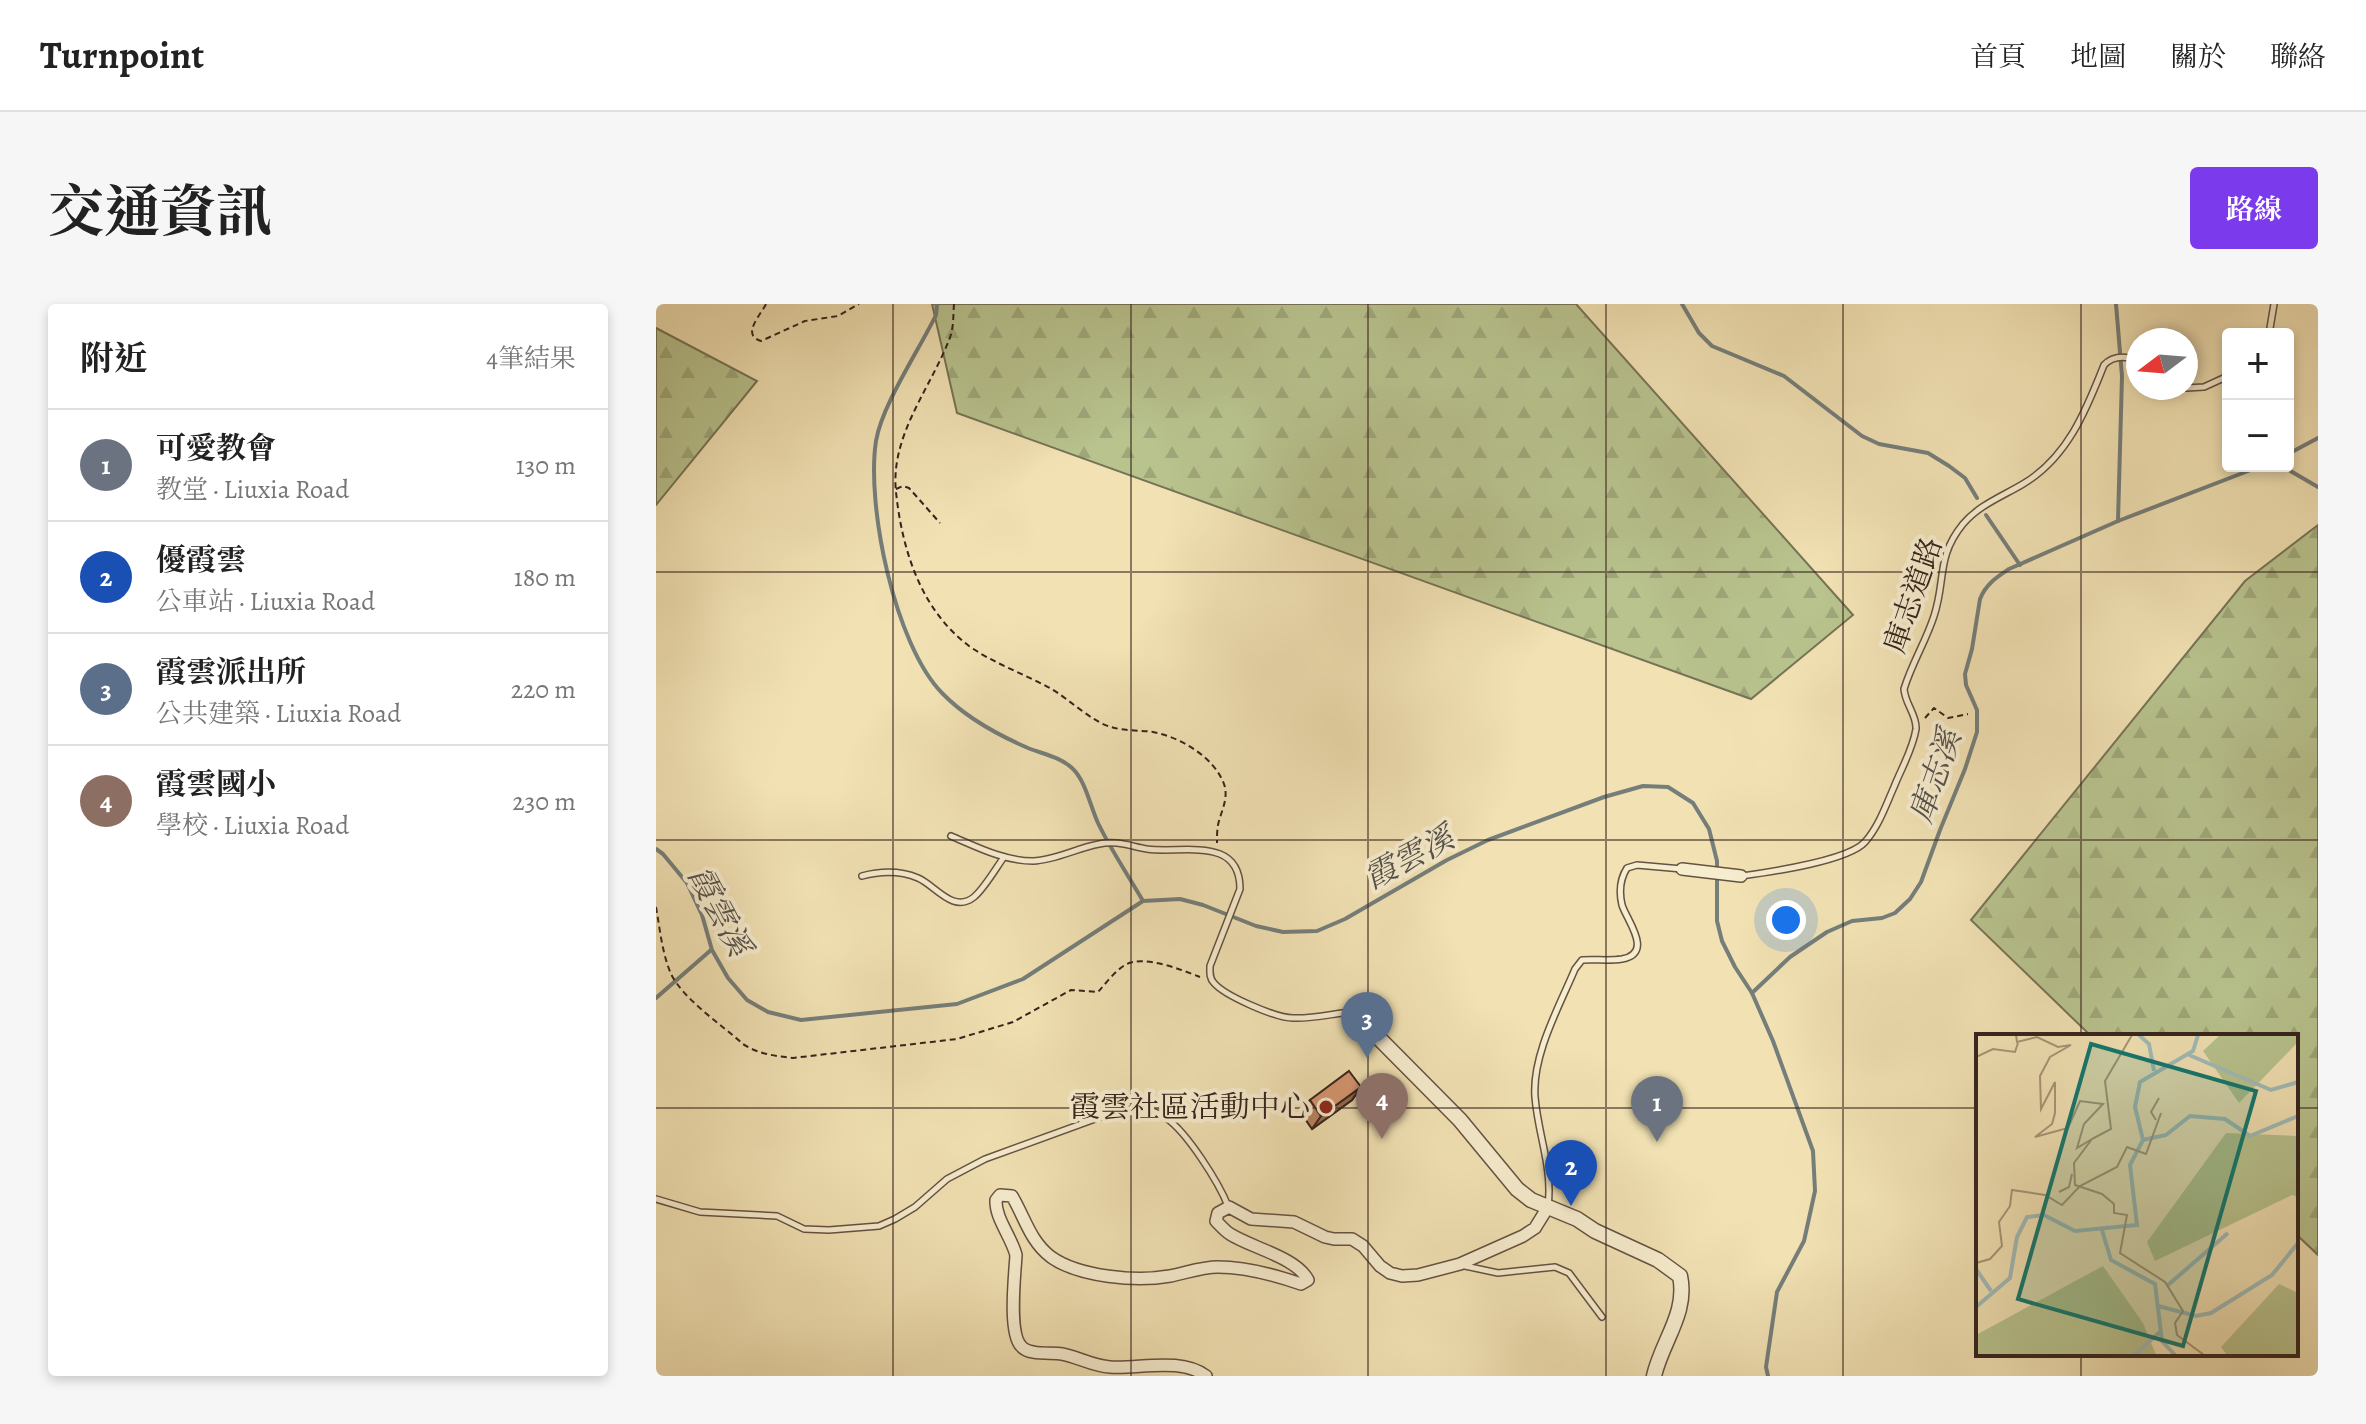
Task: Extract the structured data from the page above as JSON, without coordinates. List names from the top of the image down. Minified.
{"streets":{"lane":["庫志道路"]},"water":["庫志溪","霞雲溪"],"places":["霞雲社區活動中心"],"north":"left","page":{"header":"Turnpoint","nav":["首頁","地圖","關於","聯絡"],"title":"交通資訊","buttons":"路線","heading":["附近","4筆結果"],"map_buttons":["+","−"],"list":[{"mark":"1","name":"可愛教會","note":"教堂 · Liuxia Road","value":"130 m"},{"mark":"2","name":"優霞雲","note":"公車站 · Liuxia Road","value":"180 m"},{"mark":"3","name":"霞雲派出所","note":"公共建築 · Liuxia Road","value":"220 m"},{"mark":"4","name":"霞雲國小","note":"學校 · Liuxia Road","value":"230 m"}],"pins":["3","4","1","2"]}}
